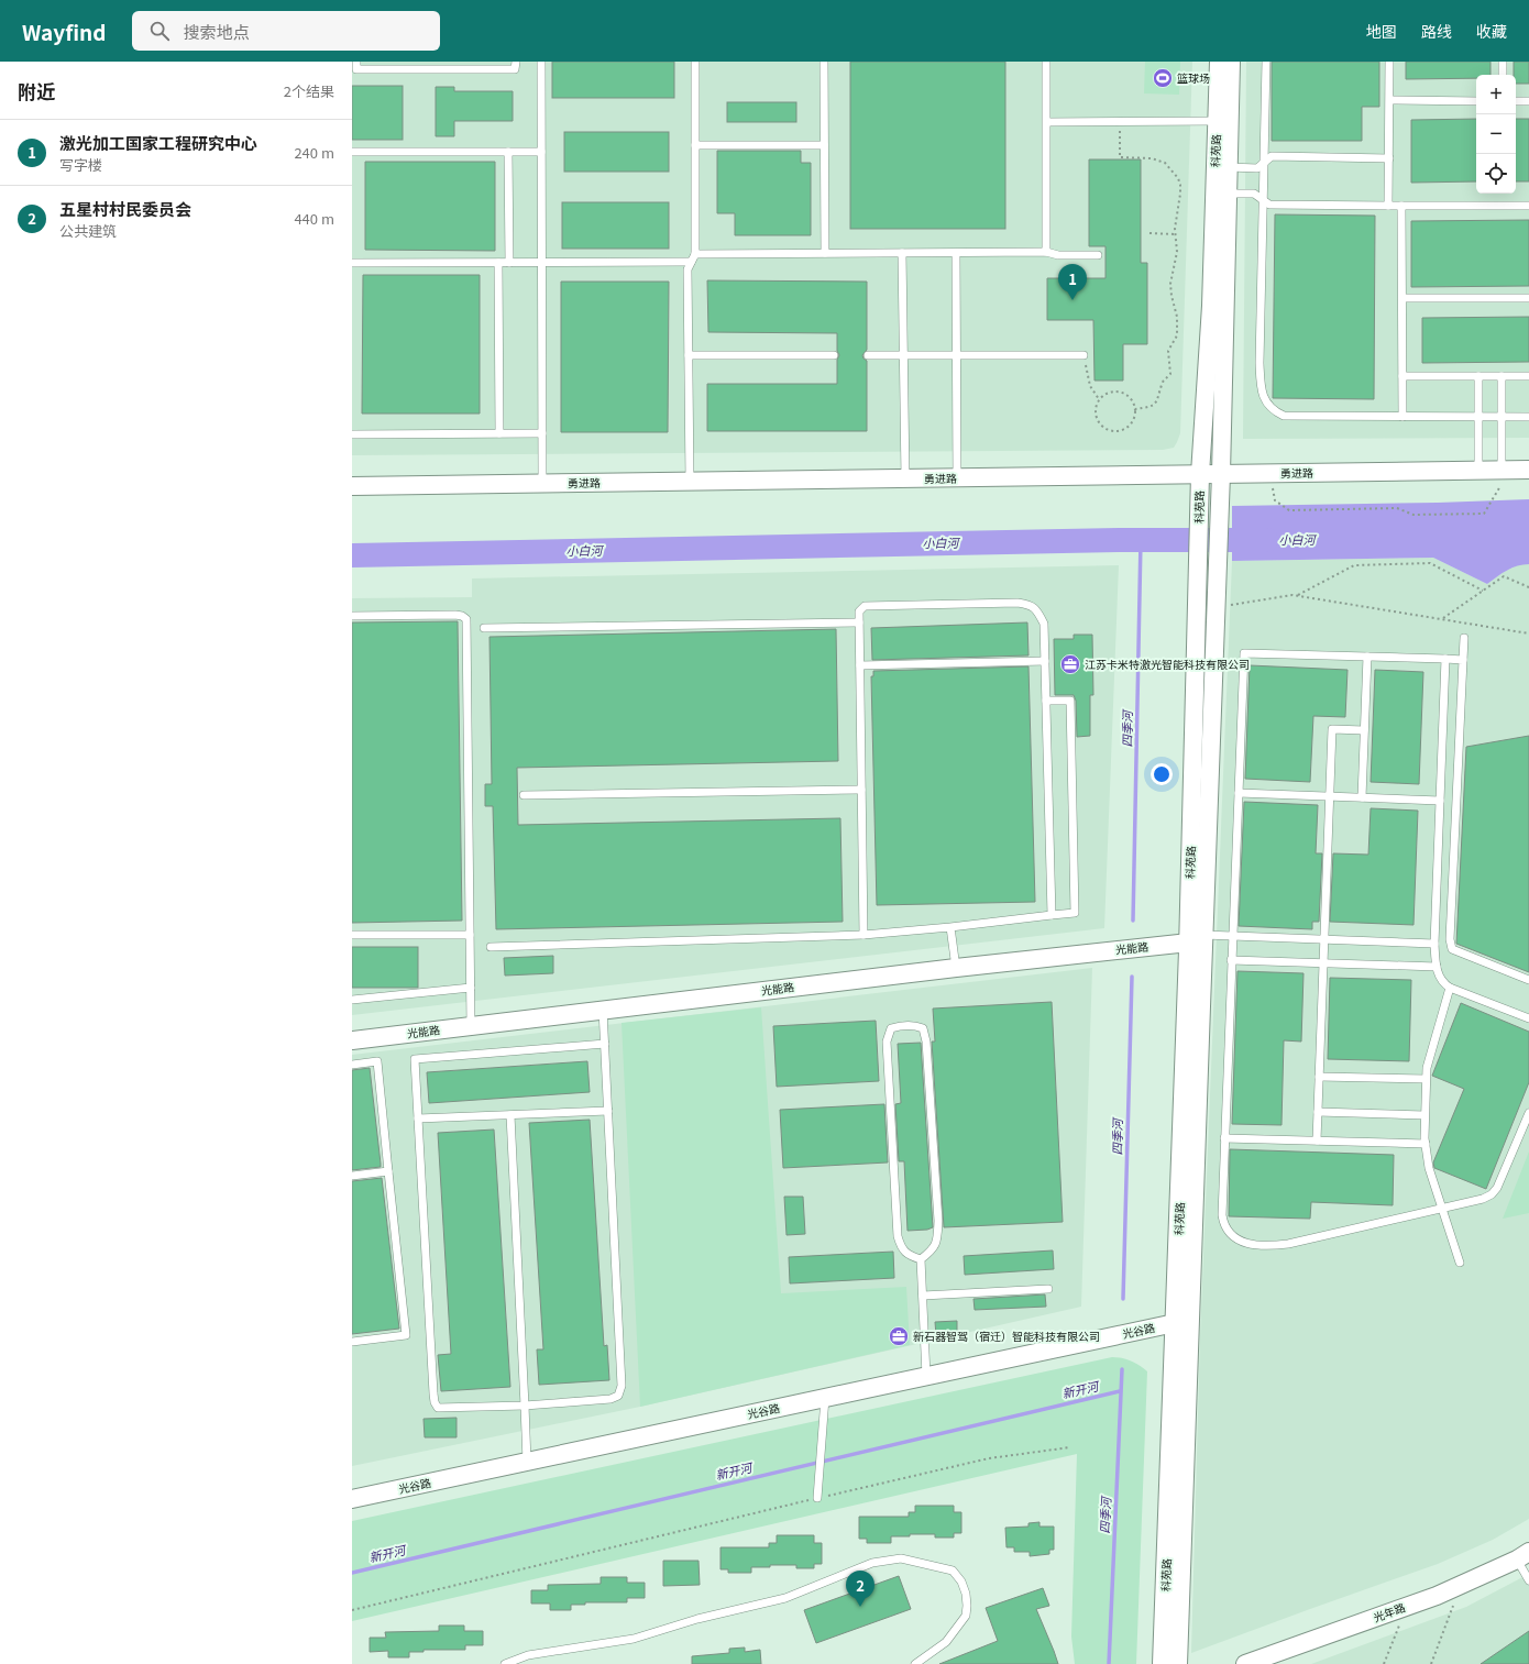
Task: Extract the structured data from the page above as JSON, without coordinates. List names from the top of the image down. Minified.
{"streets":{"street":["科苑路","勇进路","光能路","光谷路","光年路"]},"crossings":[["科苑路","勇进路"],["科苑路","光能路"],["科苑路","光谷路"]],"water":["小白河","四季河","新开河"],"places":{"sports":["篮球场"],"office":["江苏卡米特激光智能科技有限公司","新石器智驾（宿迁）智能科技有限公司"]},"page":{"header":"Wayfind","search":"搜索地点","nav":["地图","路线","收藏"],"heading":["附近","2个结果"],"map_buttons":["+","−"],"list":[{"mark":"1","name":"激光加工国家工程研究中心","note":"写字楼","value":"240 m"},{"mark":"2","name":"五星村村民委员会","note":"公共建筑","value":"440 m"}],"pins":["1","2"]}}
